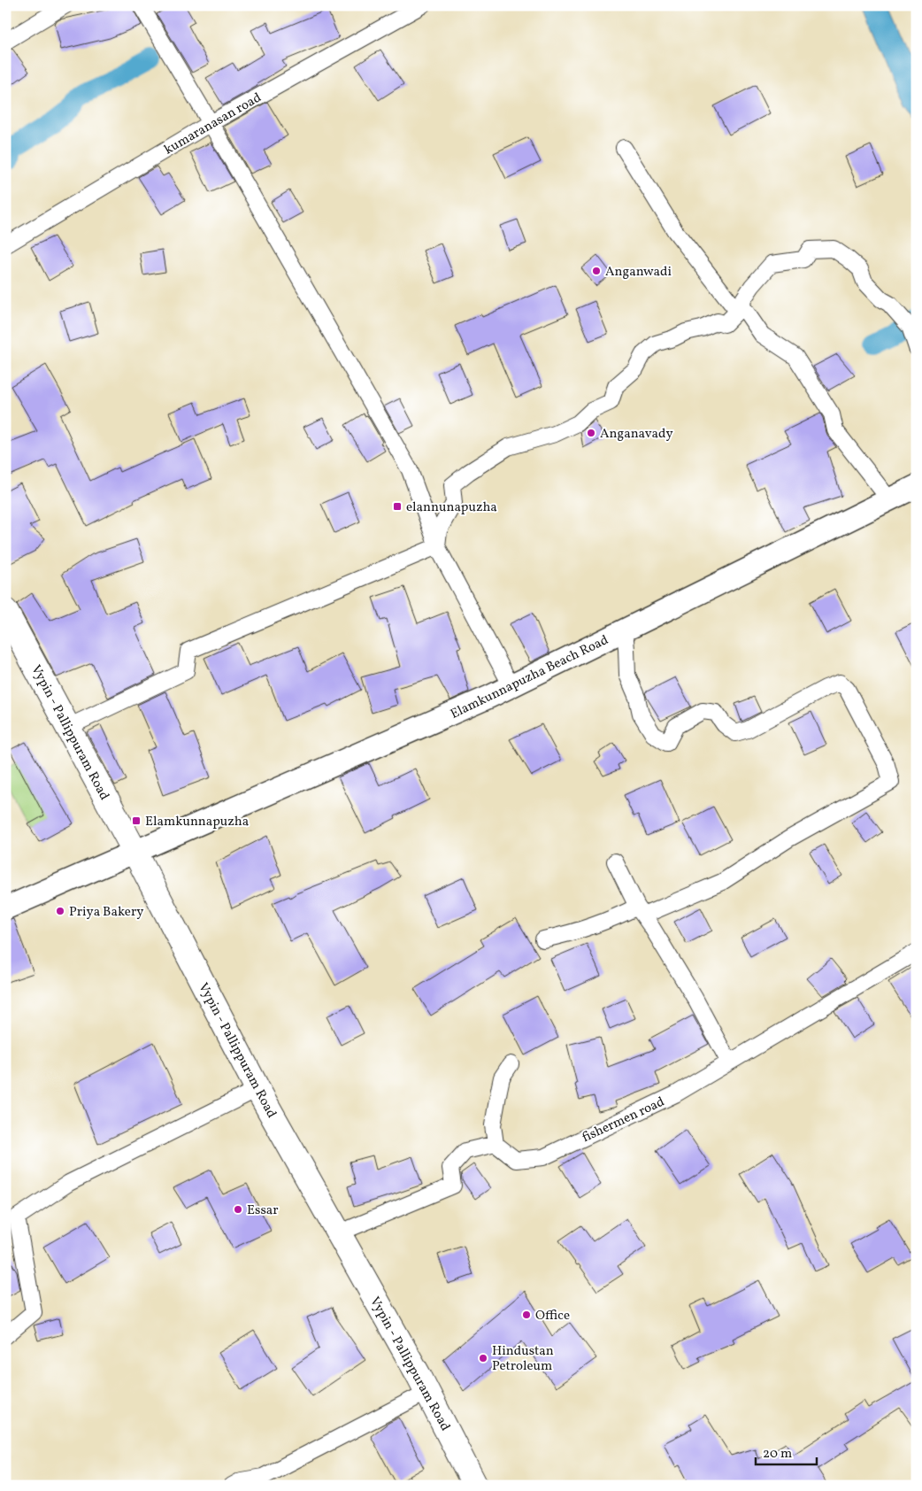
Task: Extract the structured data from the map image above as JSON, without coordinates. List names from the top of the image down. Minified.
{"streets":{"main road":["Elamkunnapuzha Beach Road","Vypin - Pallippuram Road"],"street":["kumaranasan road","fishermen road"]},"crossings":[["Elamkunnapuzha Beach Road","Vypin - Pallippuram Road"]],"places":{"other":["Anganwadi","Anganavady","Priya Bakery","Essar","Office","Hindustan Petroleum"],"transit":["elannunapuzha","Elamkunnapuzha"]},"scale_bar":"20 m"}
